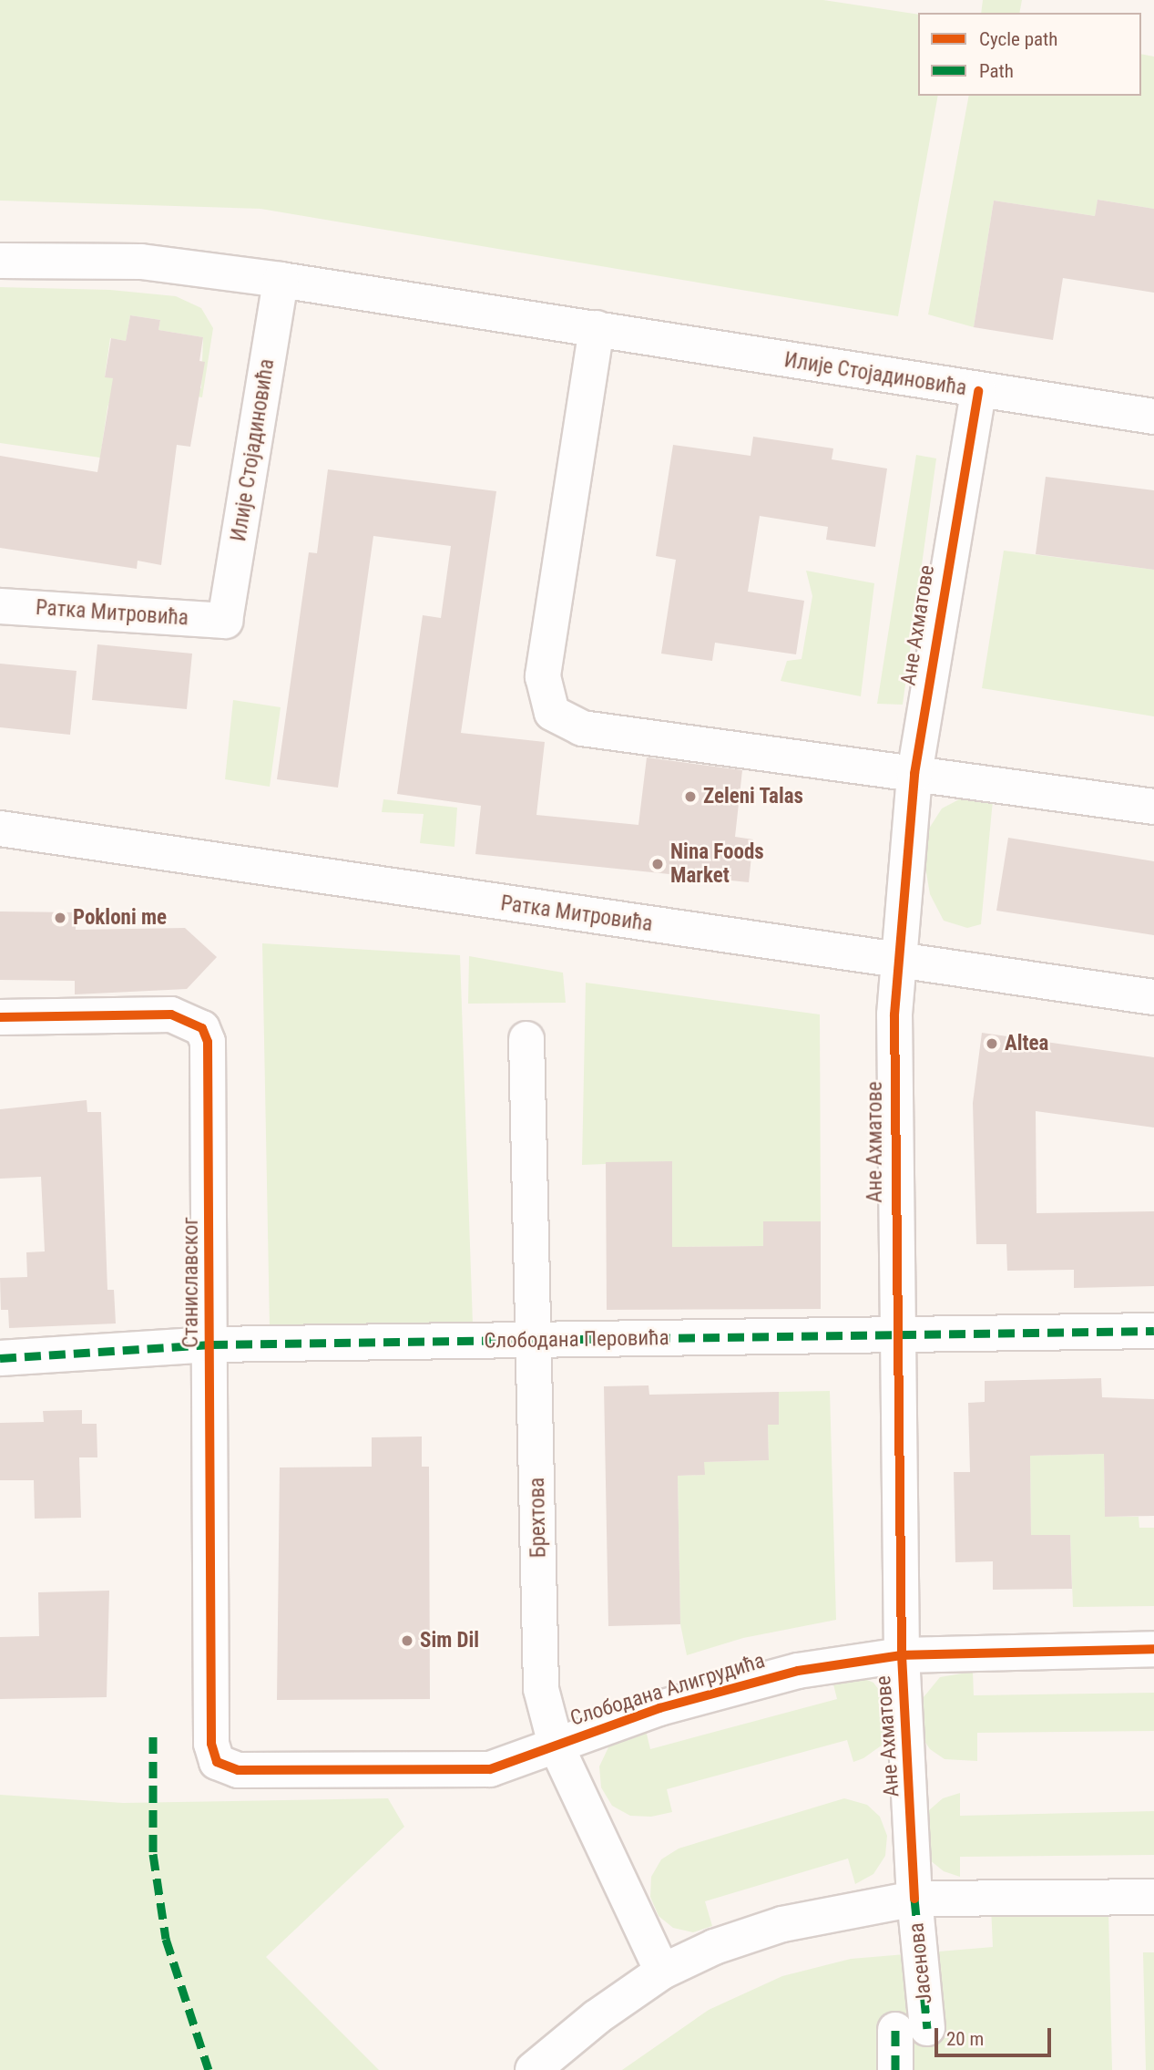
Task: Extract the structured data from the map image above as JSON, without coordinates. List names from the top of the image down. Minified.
{"streets":{"street":["Илије Стојадиновића","Ратка Митровића","Ане Ахматове","Станиславског","Слободана Перовића","Брехтова","Слободана Алигрудића","Јасенова"]},"crossings":[["Илије Стојадиновића","Ратка Митровића"],["Илије Стојадиновића","Ане Ахматове"],["Ратка Митровића","Ане Ахматове"],["Ане Ахматове","Слободана Перовића"],["Ане Ахматове","Слободана Алигрудића"],["Ане Ахматове","Јасенова"],["Станиславског","Слободана Перовића"],["Станиславског","Слободана Алигрудића"],["Слободана Перовића","Брехтова"],["Брехтова","Слободана Алигрудића"]],"places":["Zeleni Talas","Nina Foods Market","Pokloni me","Altea","Sim Dil"],"legend":["Cycle path","Path"],"scale_bar":"20 m"}
